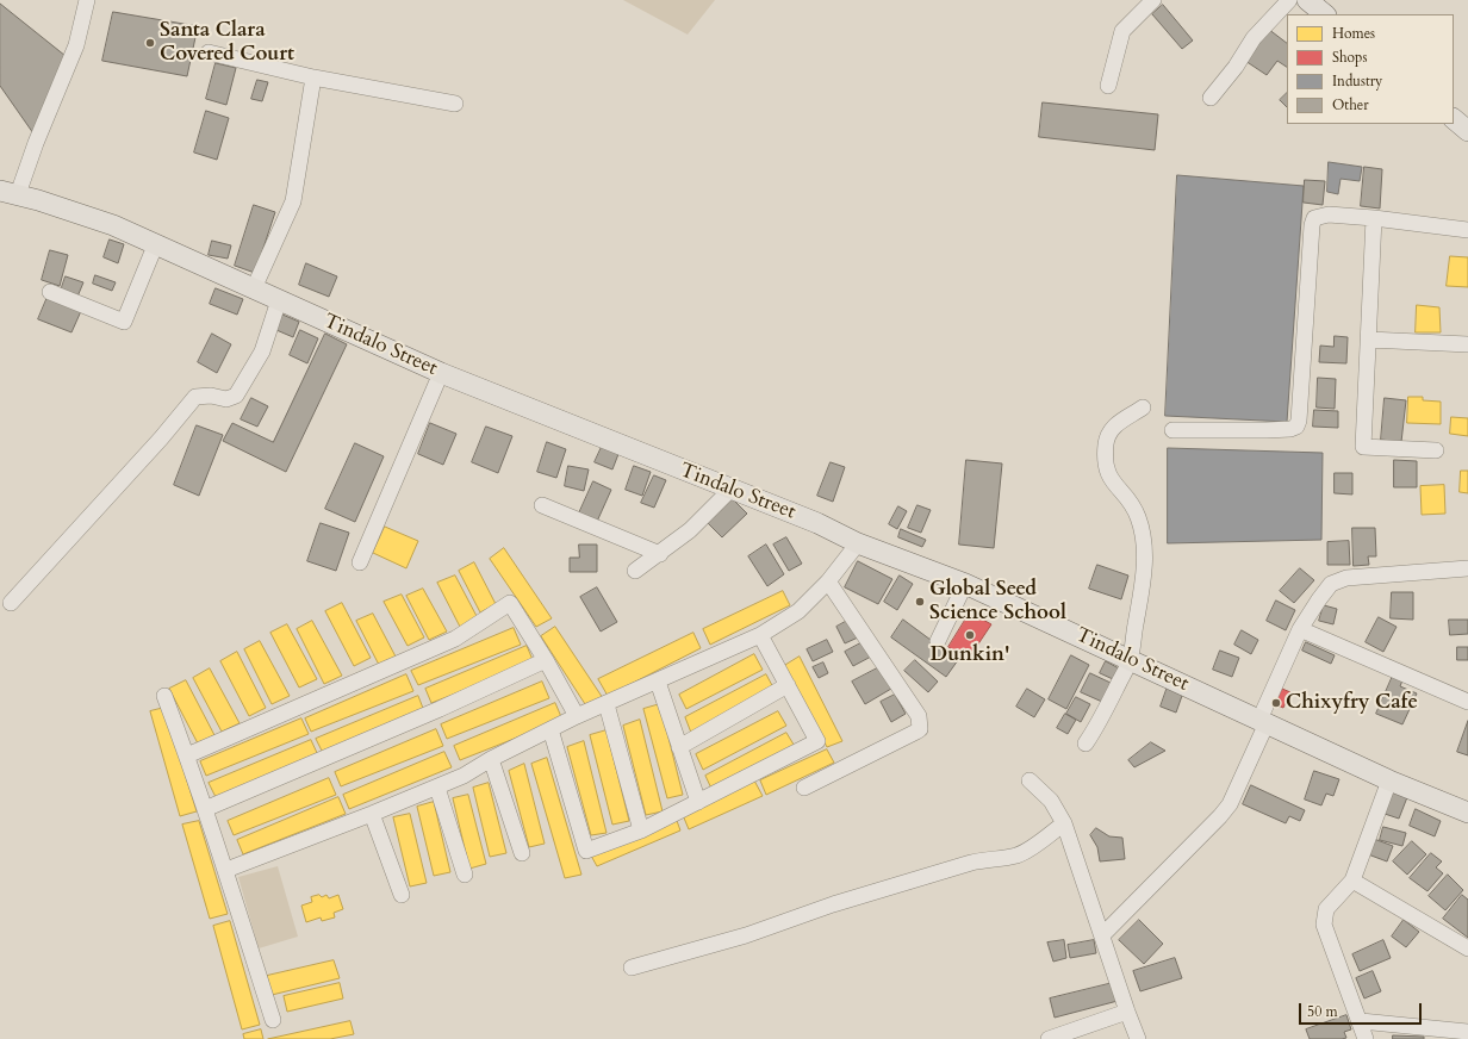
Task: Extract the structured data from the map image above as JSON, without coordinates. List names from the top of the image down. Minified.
{"streets":{"main road":["Tindalo Street"]},"places":["Santa Clara Covered Court","Global Seed Science School","Dunkin'","Chixyfry Cafe"],"legend":["Homes","Shops","Industry","Other"],"scale_bar":"50 m"}
